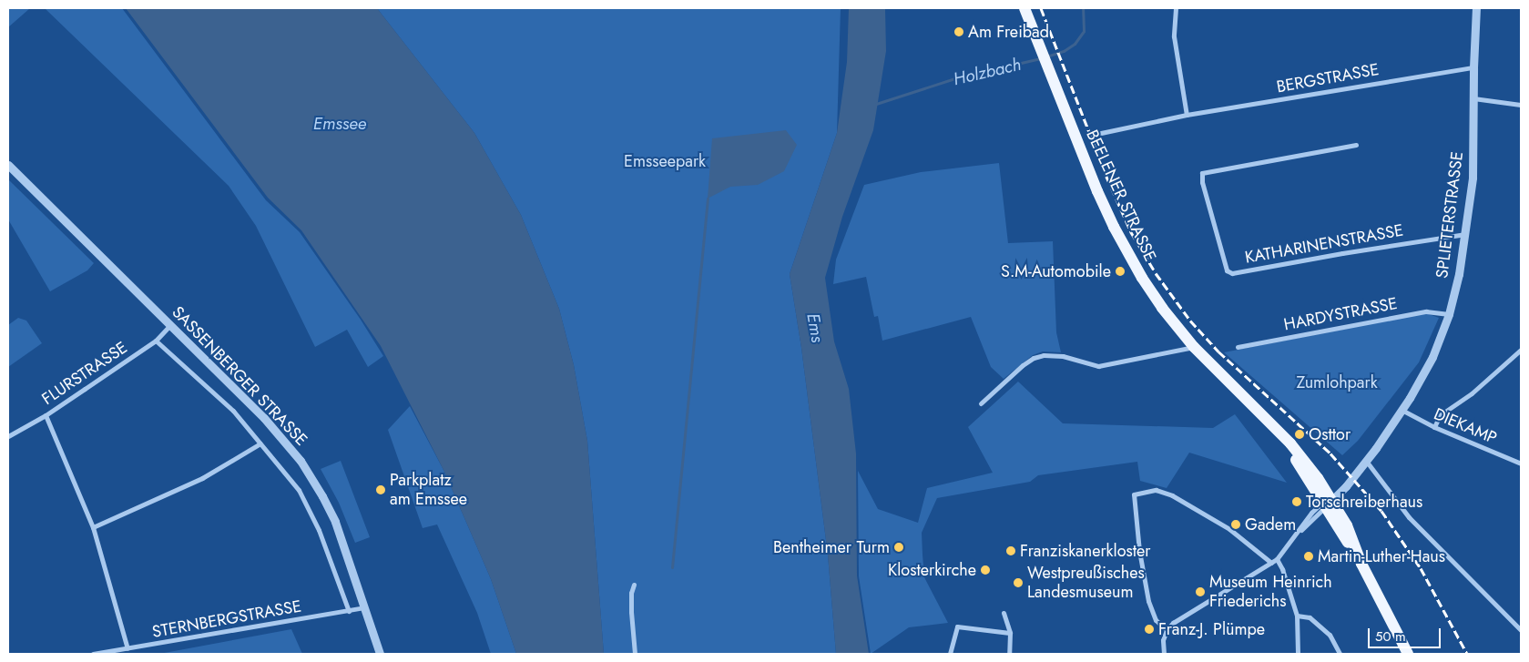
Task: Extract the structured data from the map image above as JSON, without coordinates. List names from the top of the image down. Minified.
{"streets":{"main road":["BEELENER STRASSE"],"street":["BERGSTRASSE","SPLIETERSTRASSE","KATHARINENSTRASSE","HARDYSTRASSE","FLURSTRASSE","SASSENBERGER STRASSE","DIEKAMP","STERNBERGSTRASSE"]},"crossings":[["BERGSTRASSE","SPLIETERSTRASSE"],["BEELENER STRASSE","SPLIETERSTRASSE"],["SPLIETERSTRASSE","KATHARINENSTRASSE"],["SPLIETERSTRASSE","HARDYSTRASSE"],["SPLIETERSTRASSE","DIEKAMP"],["FLURSTRASSE","SASSENBERGER STRASSE"],["SASSENBERGER STRASSE","STERNBERGSTRASSE"]],"water":["Holzbach","Emssee","Ems"],"parks":["Emsseepark","Zumlohpark"],"places":["Am Freibad","S.M-Automobile","Osttor","Parkplatz am Emssee","Torschreiberhaus","Gadem","Bentheimer Turm","Franziskanerkloster","Martin-Luther-Haus","Klosterkirche","Westpreußisches Landesmuseum","Museum Heinrich Friederichs","Franz-J. Plümpe"],"scale_bar":"50 m"}
